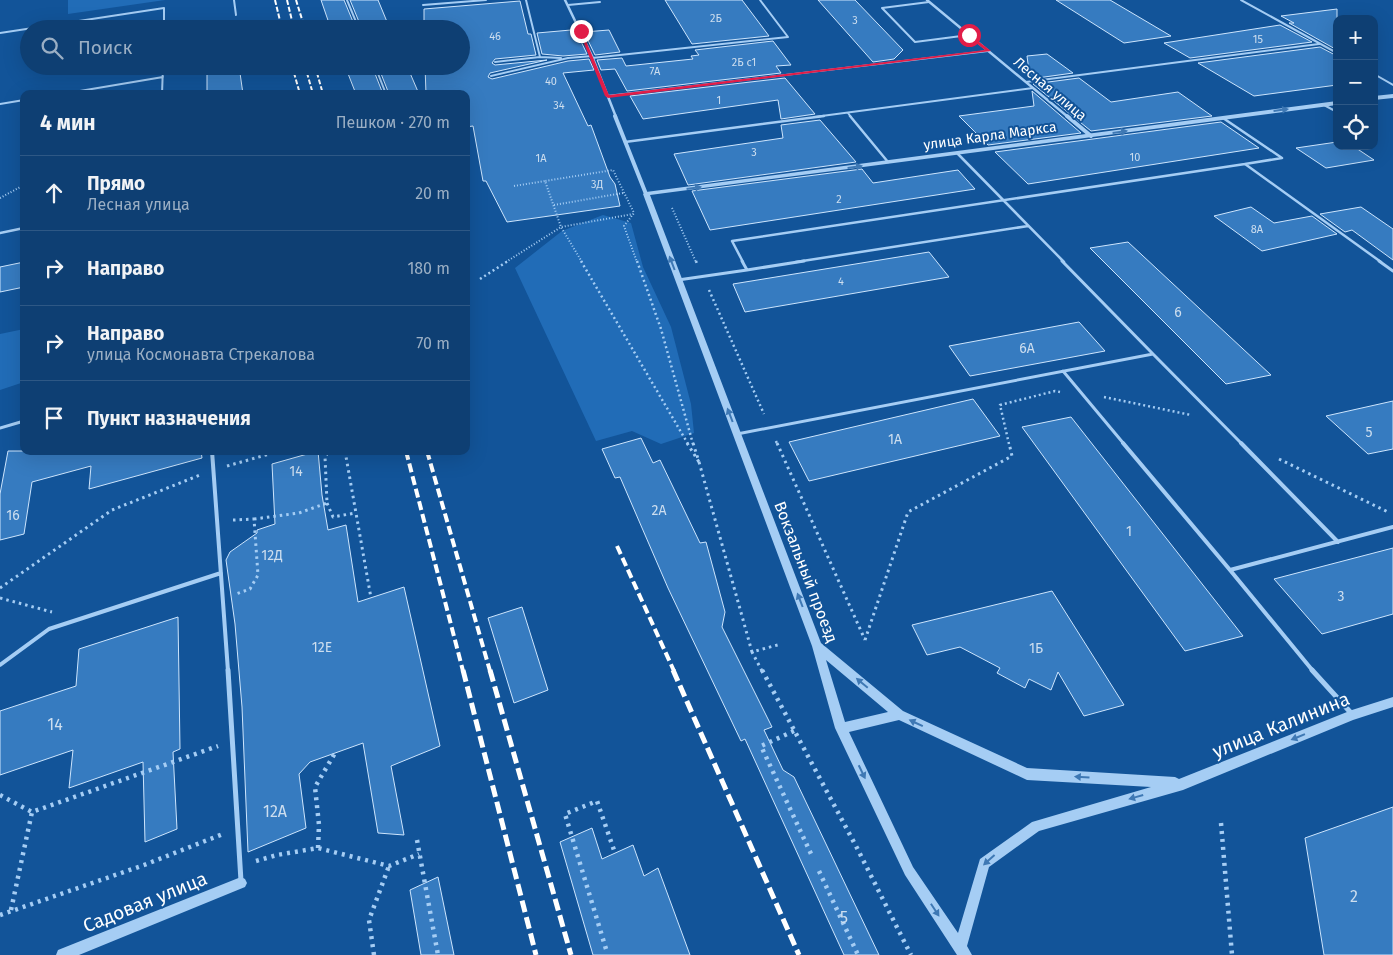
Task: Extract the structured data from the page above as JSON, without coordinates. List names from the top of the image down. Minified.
{"streets":{"street":["Лесная улица","улица Карла Маркса","Вокзальный проезд","улица Калинина","Садовая улица"]},"crossings":[["Лесная улица","улица Карла Маркса"],["улица Карла Маркса","Вокзальный проезд"],["Вокзальный проезд","улица Калинина"]],"one_way":["улица Карла Маркса","улица Калинина"],"house_numbers":["2Б","3","46","15","2Б с1","7А","40","1","34","3","10","1А","3Д","2","8А","4","6","6А","5","1А","14","2А","16","1","12Д","3","12Е","1Б","14","12А","2","5"],"page":{"map_buttons":["+","−"],"search":"Поиск","heading":["4 мин","Пешком · 270 m"],"list":[["Прямо","Лесная улица","20 m"],["Направо","180 m"],["Направо","улица Космонавта Стрекалова","70 m"],"Пункт назначения"]}}
